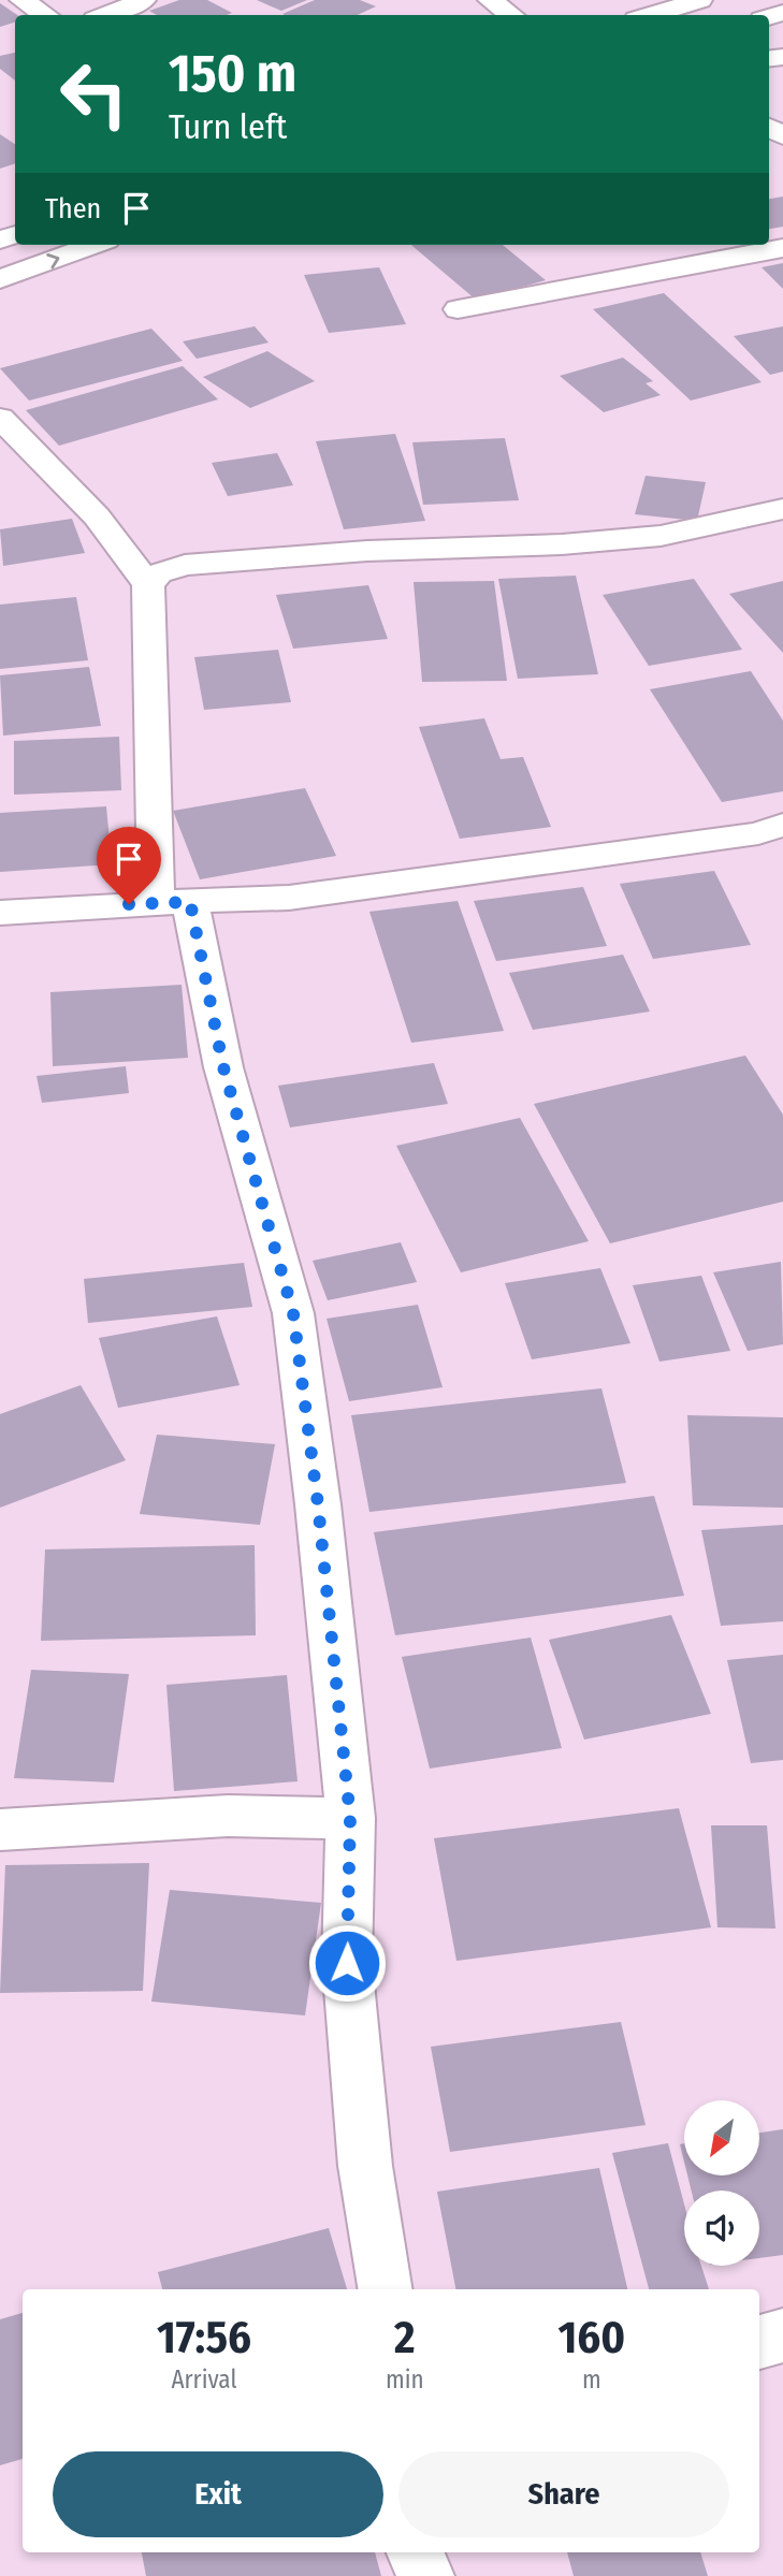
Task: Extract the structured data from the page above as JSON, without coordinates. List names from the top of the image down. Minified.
{"north":"bottom left","page":{"turn":["150 m","Turn left"],"then":"Then","eta":["17:56","Arrival","2","min","160","m"],"buttons":["Exit","Share"]}}
